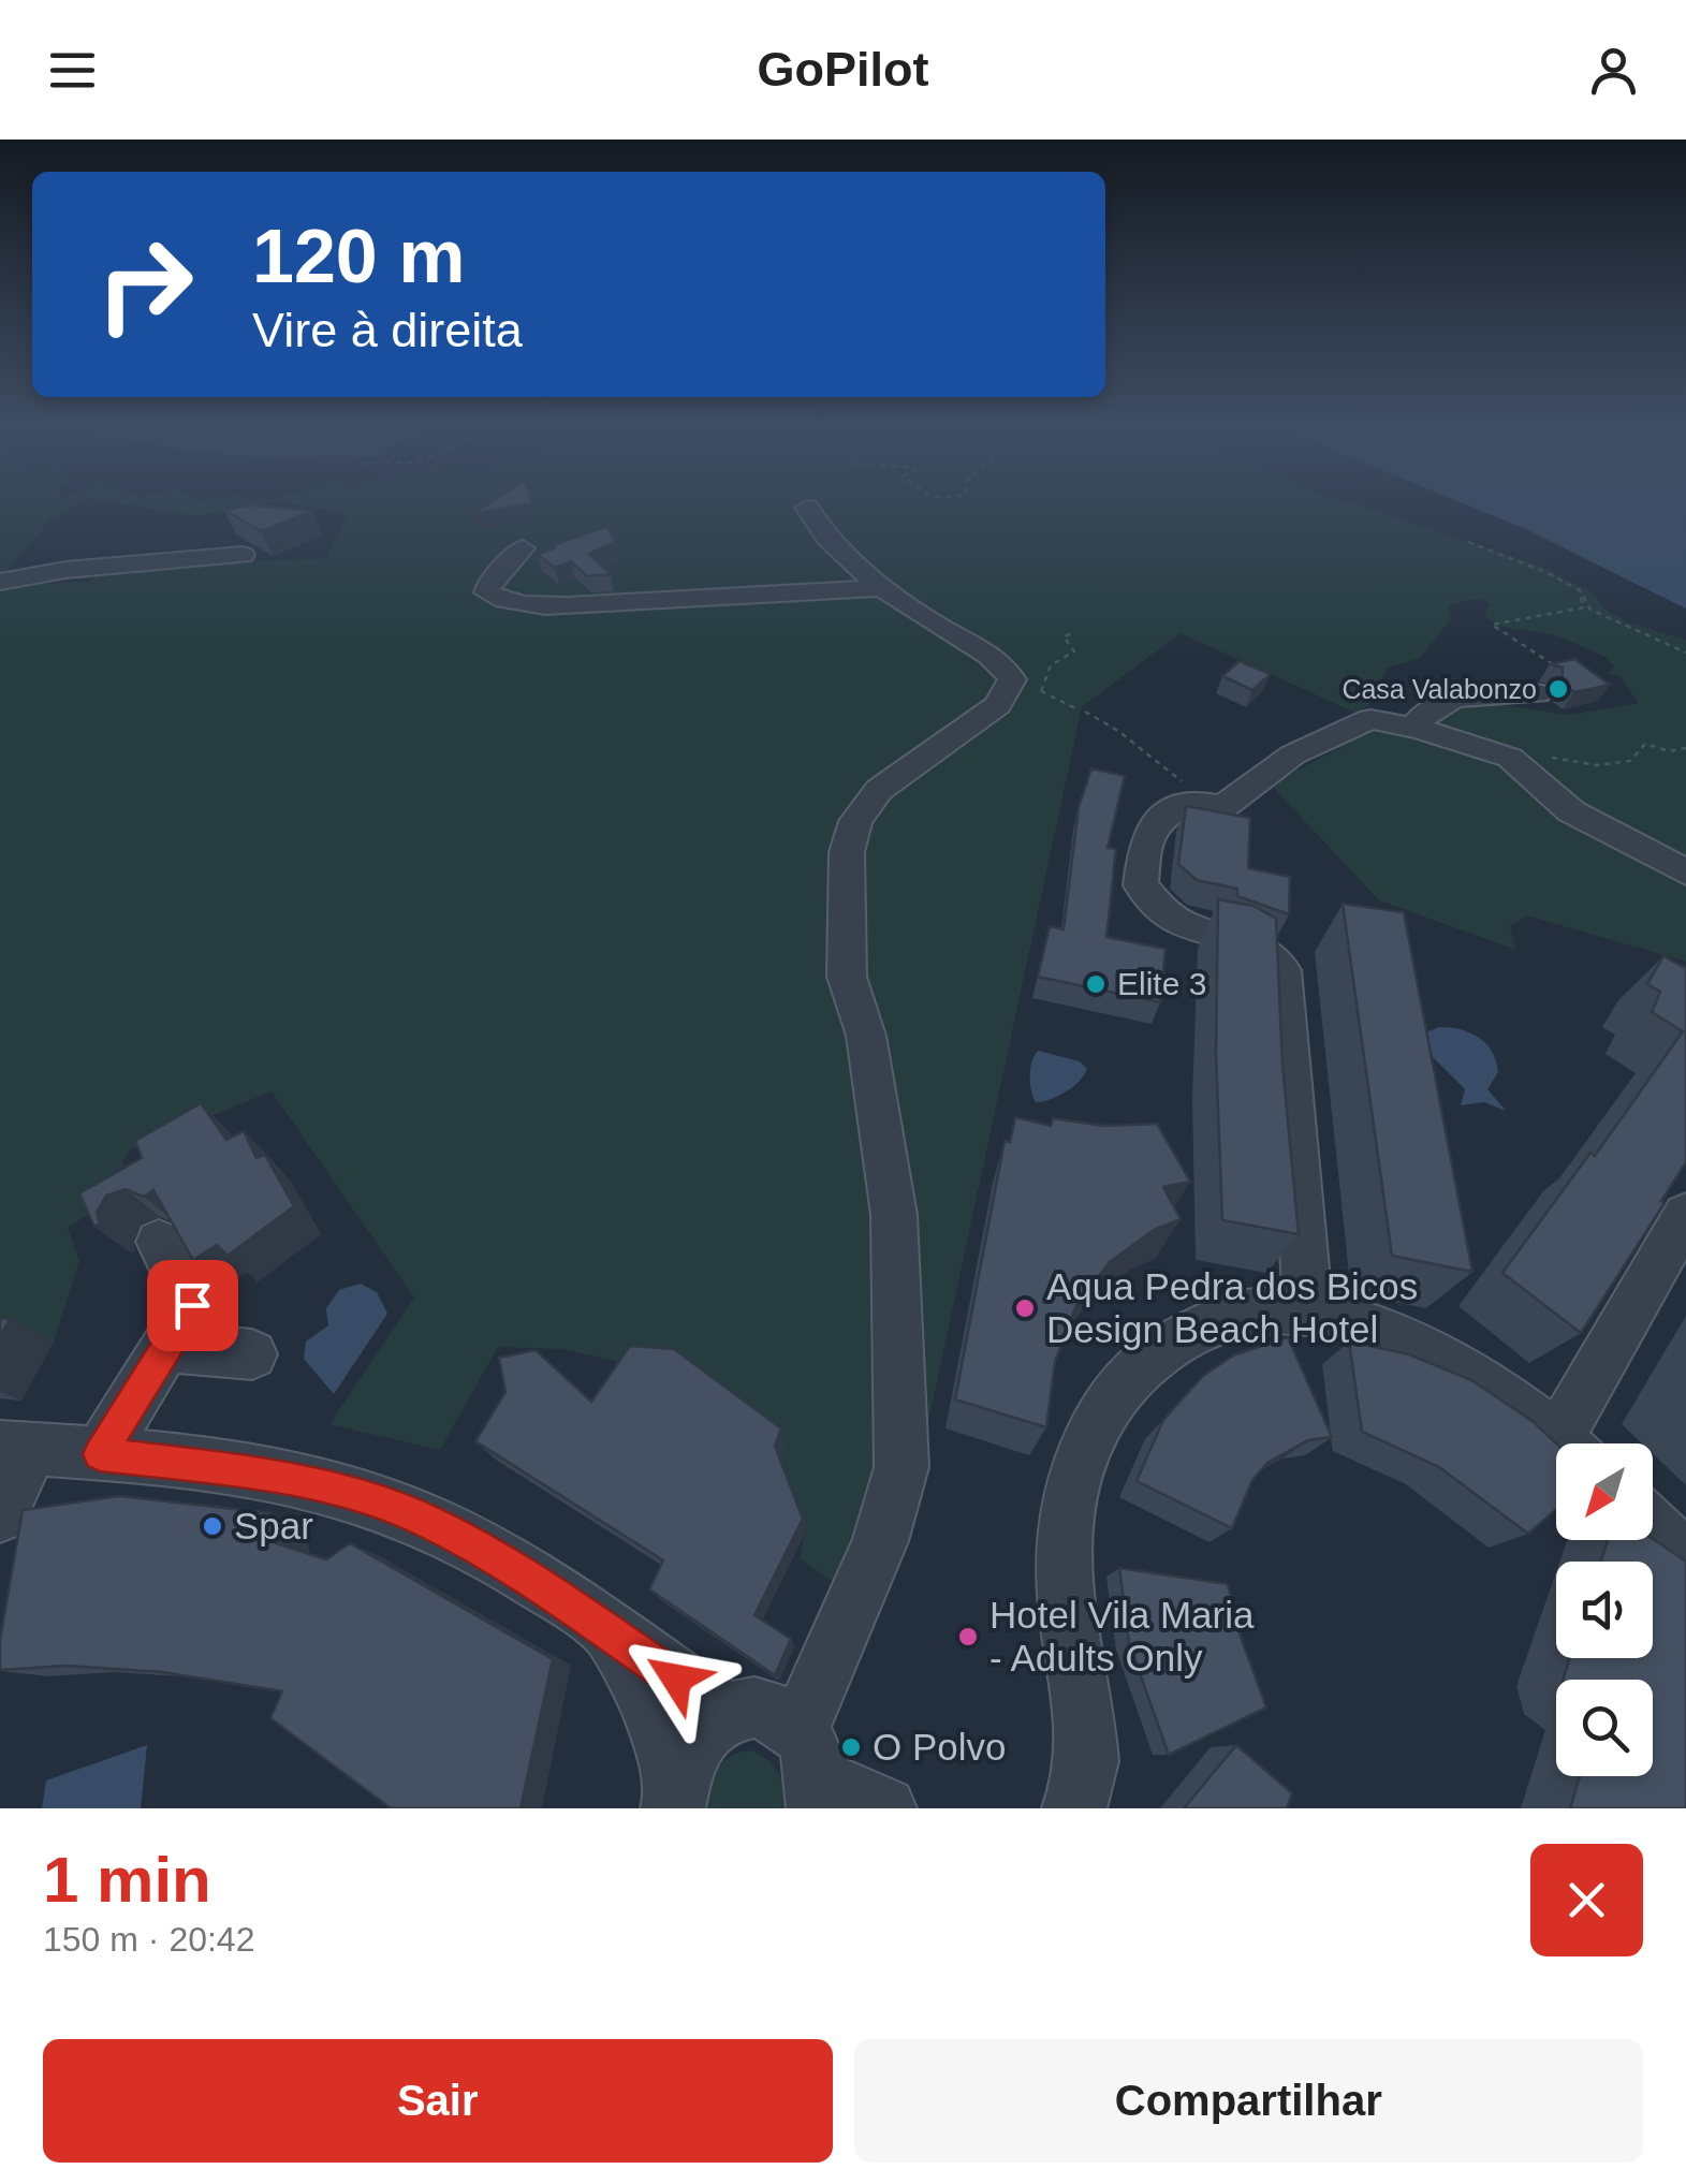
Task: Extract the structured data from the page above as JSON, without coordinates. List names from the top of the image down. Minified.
{"places":["Casa Valabonzo","Elite 3","Aqua Pedra dos Bicos Design Beach Hotel","Spar","Hotel Vila Maria - Adults Only","O Polvo"],"north":"bottom left","page":{"header":"GoPilot","turn":["120 m","Vire à direita"],"heading":["1 min","150 m · 20:42"],"buttons":["Sair","Compartilhar"]}}
